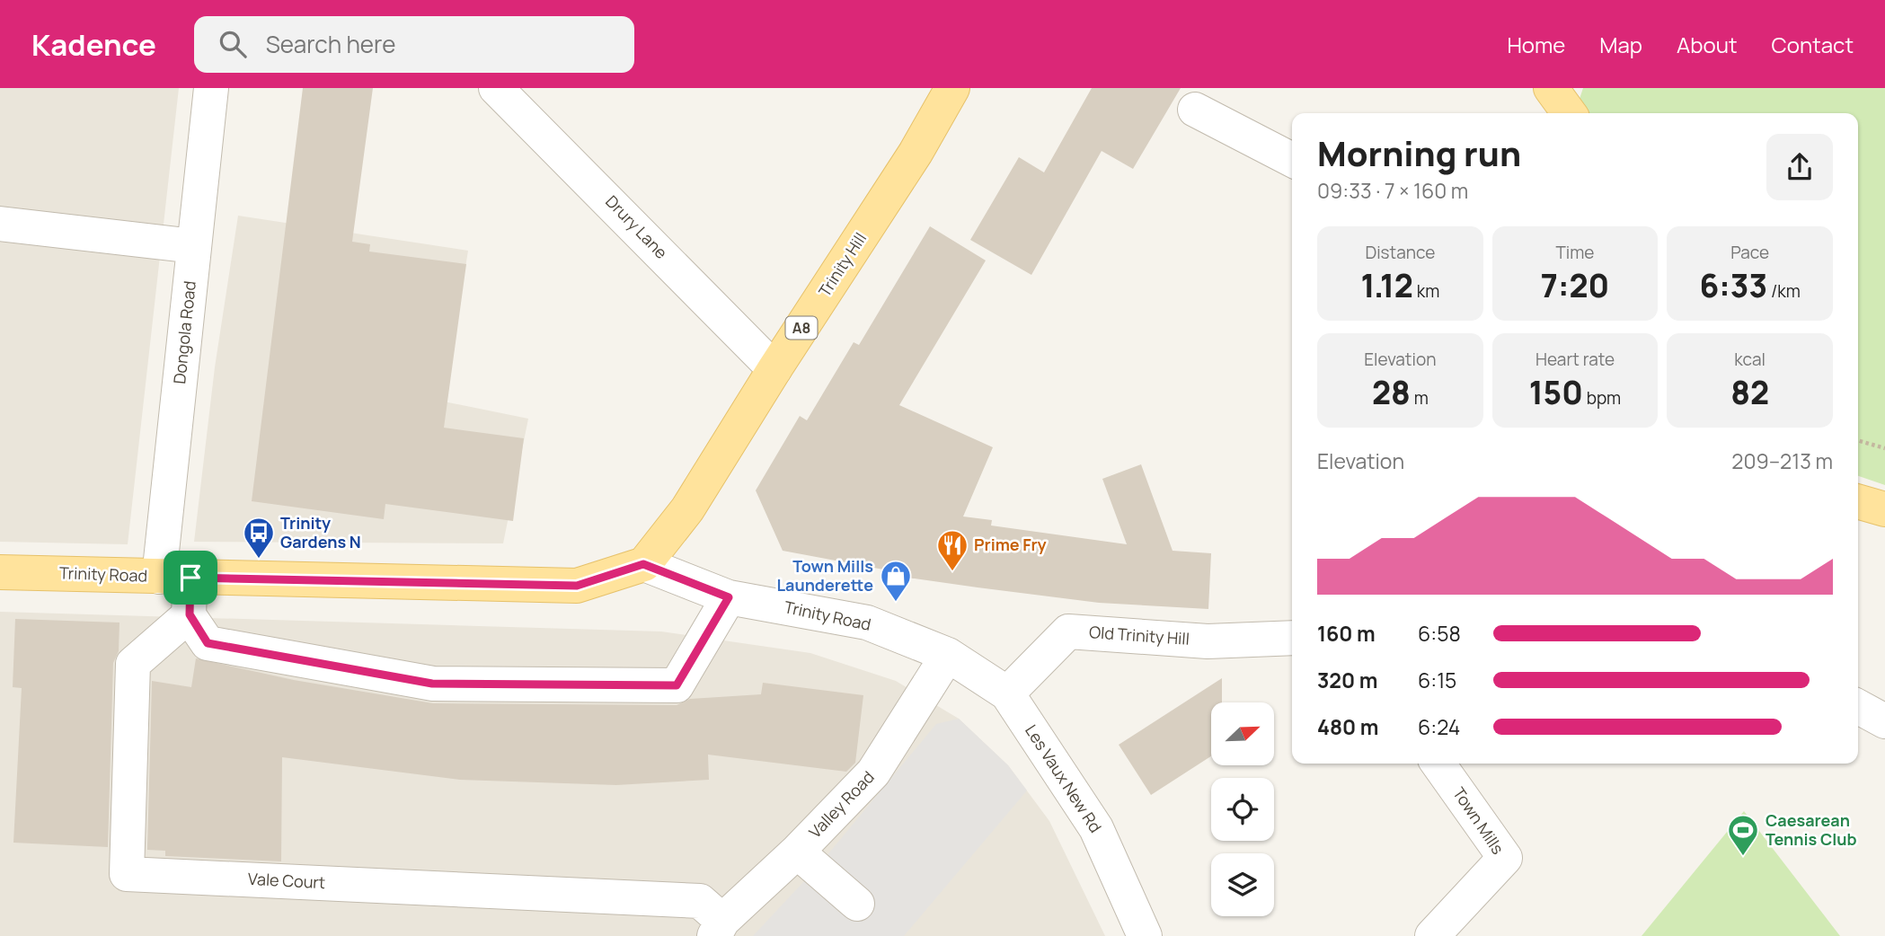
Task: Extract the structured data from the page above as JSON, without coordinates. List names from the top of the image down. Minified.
{"streets":{"main road":["Trinity Hill","A8","Trinity Road"],"street":["Drury Lane","Dongola Road","Old Trinity Hill","Les Vaux New Rd","Valley Road","Town Mills","Vale Court"]},"crossings":[["Drury Lane","Trinity Hill"],["Trinity Hill","Trinity Road"],["Dongola Road","Trinity Road"],["Dongola Road","Vale Court"],["Trinity Road","Old Trinity Hill"],["Trinity Road","Les Vaux New Rd"],["Trinity Road","Valley Road"],["Old Trinity Hill","Les Vaux New Rd"],["Valley Road","Vale Court"]],"places":{"bus stop":["Trinity Gardens N"],"restaurant":["Prime Fry"],"shop":["Town Mills Launderette"],"sports":["Caesarean Tennis Club"]},"north":"top right","page":{"header":"Kadence","search":"Search here","nav":["Home","Map","About","Contact"],"heading":["Morning run","09:33 · 7 × 160 m"],"stats":[["Distance","1.12 km"],["Time","7:20"],["Pace","6:33 /km"],["Elevation","28 m"],["Heart rate","150 bpm"],["kcal","82"]],"chart":["Elevation","209–213 m"],"list":[{"name":"160 m","note":"6:58"},{"name":"320 m","note":"6:15"},{"name":"480 m","note":"6:24"}]}}
